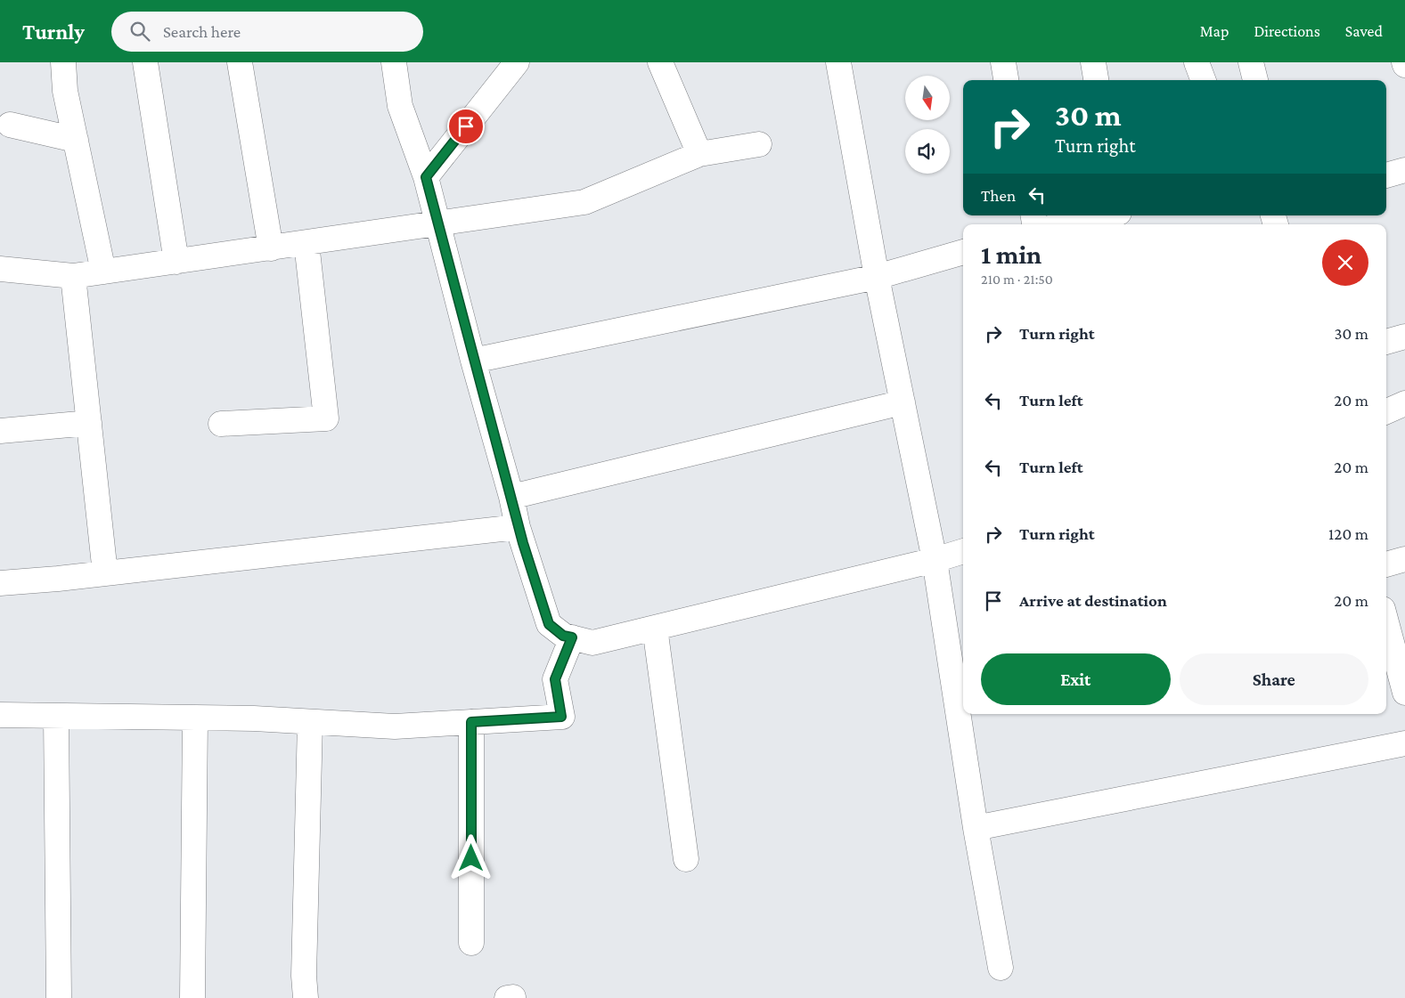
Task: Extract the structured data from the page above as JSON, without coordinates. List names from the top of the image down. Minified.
{"north":"bottom","page":{"header":"Turnly","search":"Search here","nav":["Map","Directions","Saved"],"turn":["30 m","Turn right"],"then":"Then","heading":["1 min","210 m · 21:50"],"list":[{"name":"Turn right","value":"30 m"},{"name":"Turn left","value":"20 m"},{"name":"Turn left","value":"20 m"},{"name":"Turn right","value":"120 m"},{"name":"Arrive at destination","value":"20 m"}],"buttons":["Exit","Share"]}}
